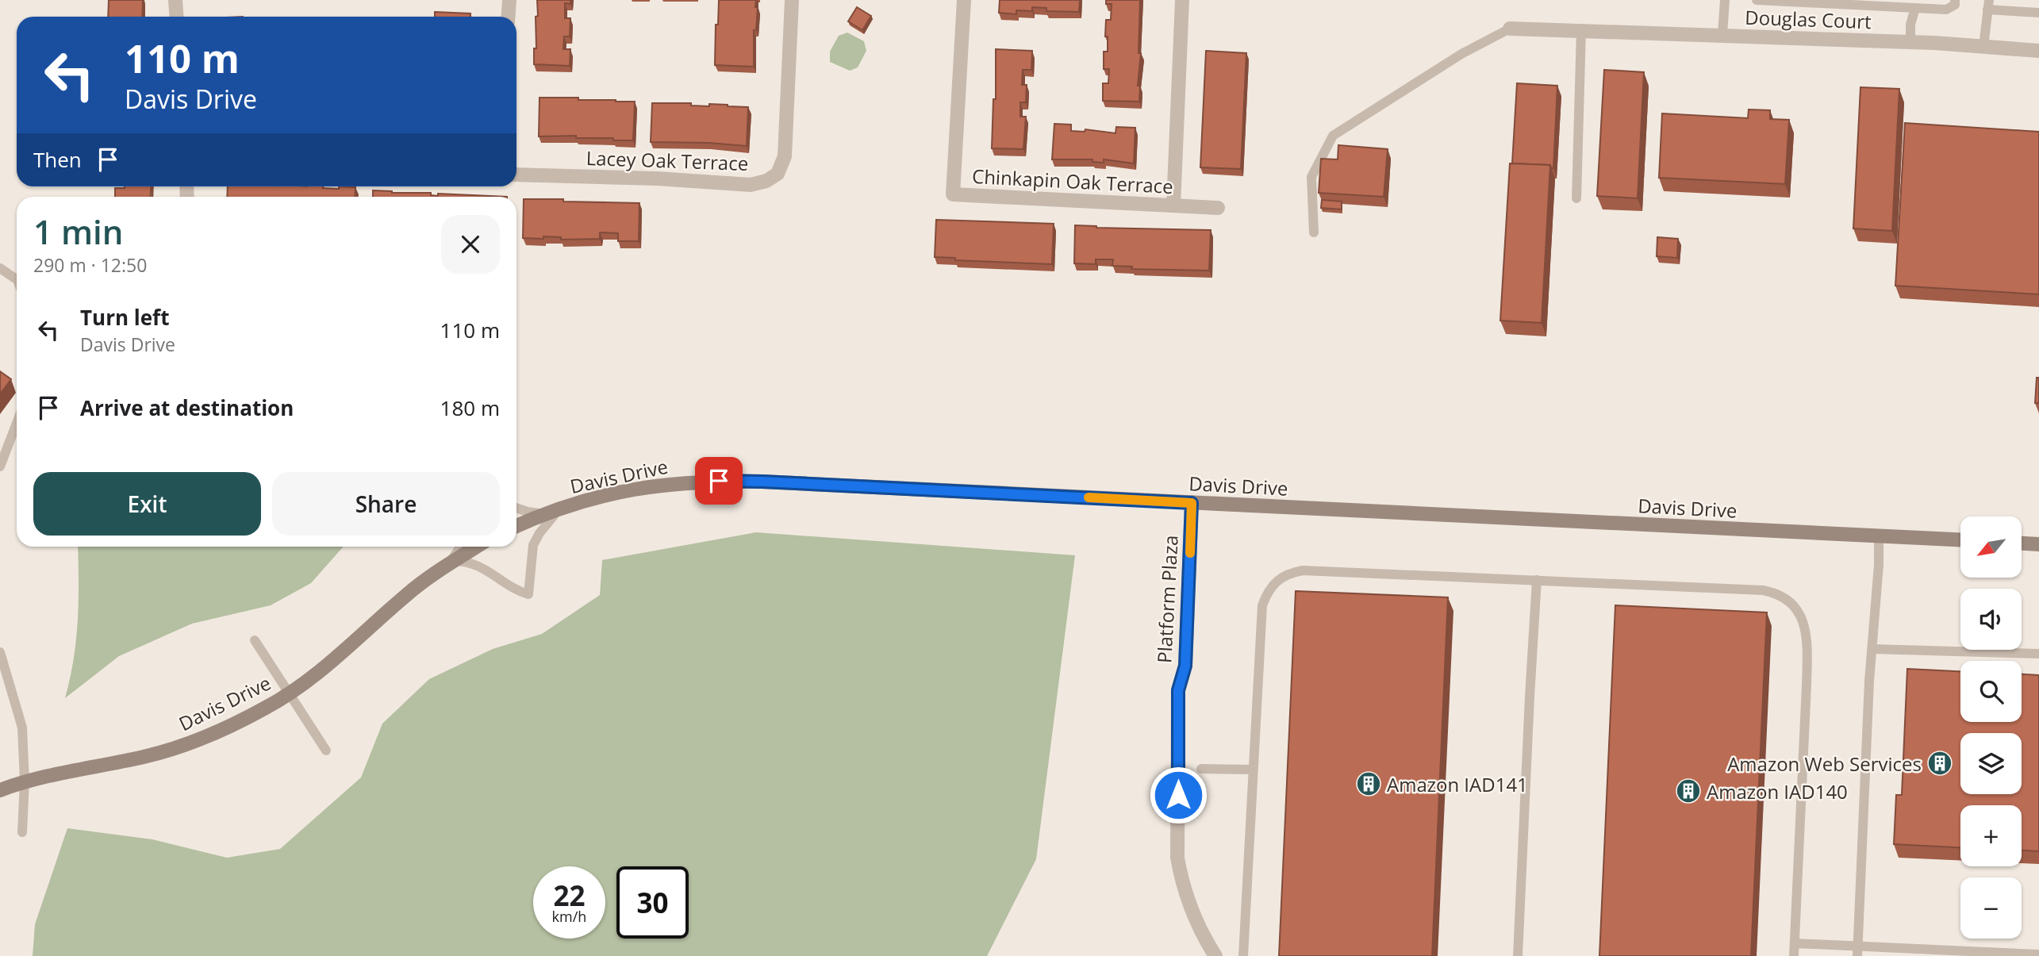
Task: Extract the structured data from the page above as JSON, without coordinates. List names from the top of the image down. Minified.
{"streets":{"street":["Douglas Court","Lacey Oak Terrace","Chinkapin Oak Terrace","Davis Drive","Platform Plaza"]},"crossings":[["Davis Drive","Platform Plaza"]],"places":{"building":["Amazon Web Services","Amazon IAD141","Amazon IAD140"]},"north":"bottom left","page":{"turn":["110 m","Davis Drive"],"then":"Then","heading":["1 min","290 m · 12:50"],"list":[{"name":"Turn left","note":"Davis Drive","value":"110 m"},{"name":"Arrive at destination","value":"180 m"}],"buttons":["Exit","Share"],"map_buttons":["+","−"],"speed":"22 km/h","limit":"30"}}
